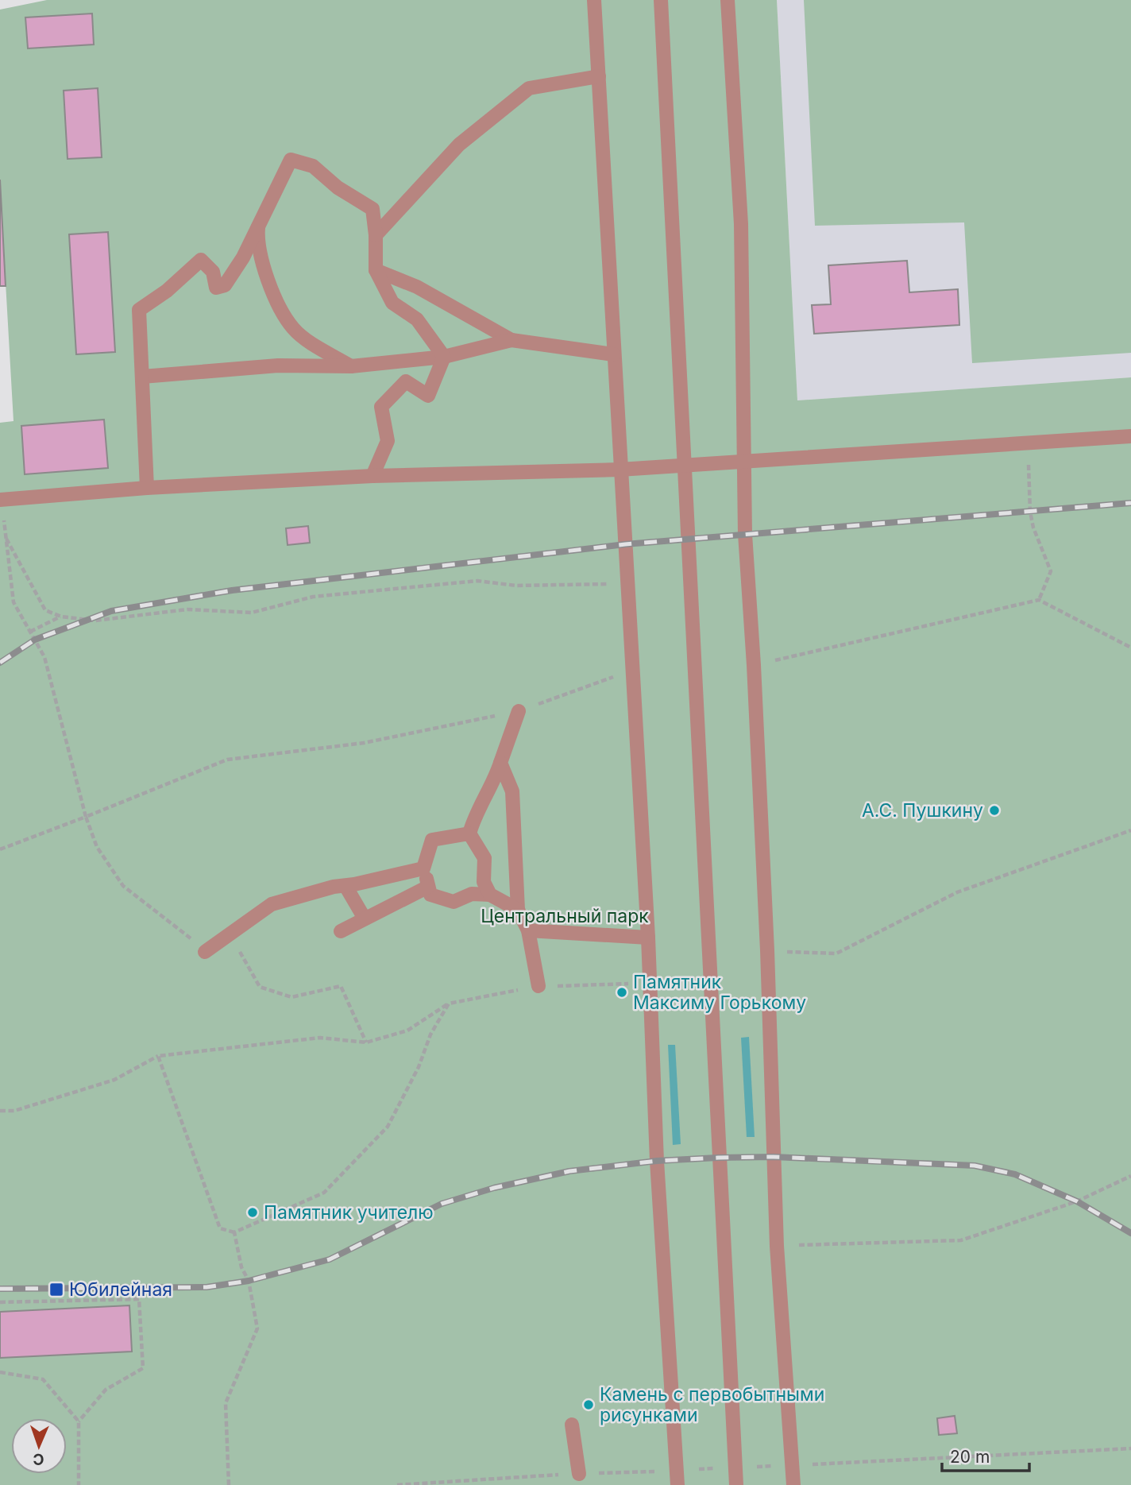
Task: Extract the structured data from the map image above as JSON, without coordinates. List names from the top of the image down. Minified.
{"parks":["Центральный парк"],"places":{"other":["А.С. Пушкину","Памятник Максиму Горькому","Памятник учителю","Камень с первобытными рисунками"],"transit":["Юбилейная"]},"scale_bar":"20 m","north":"bottom"}
